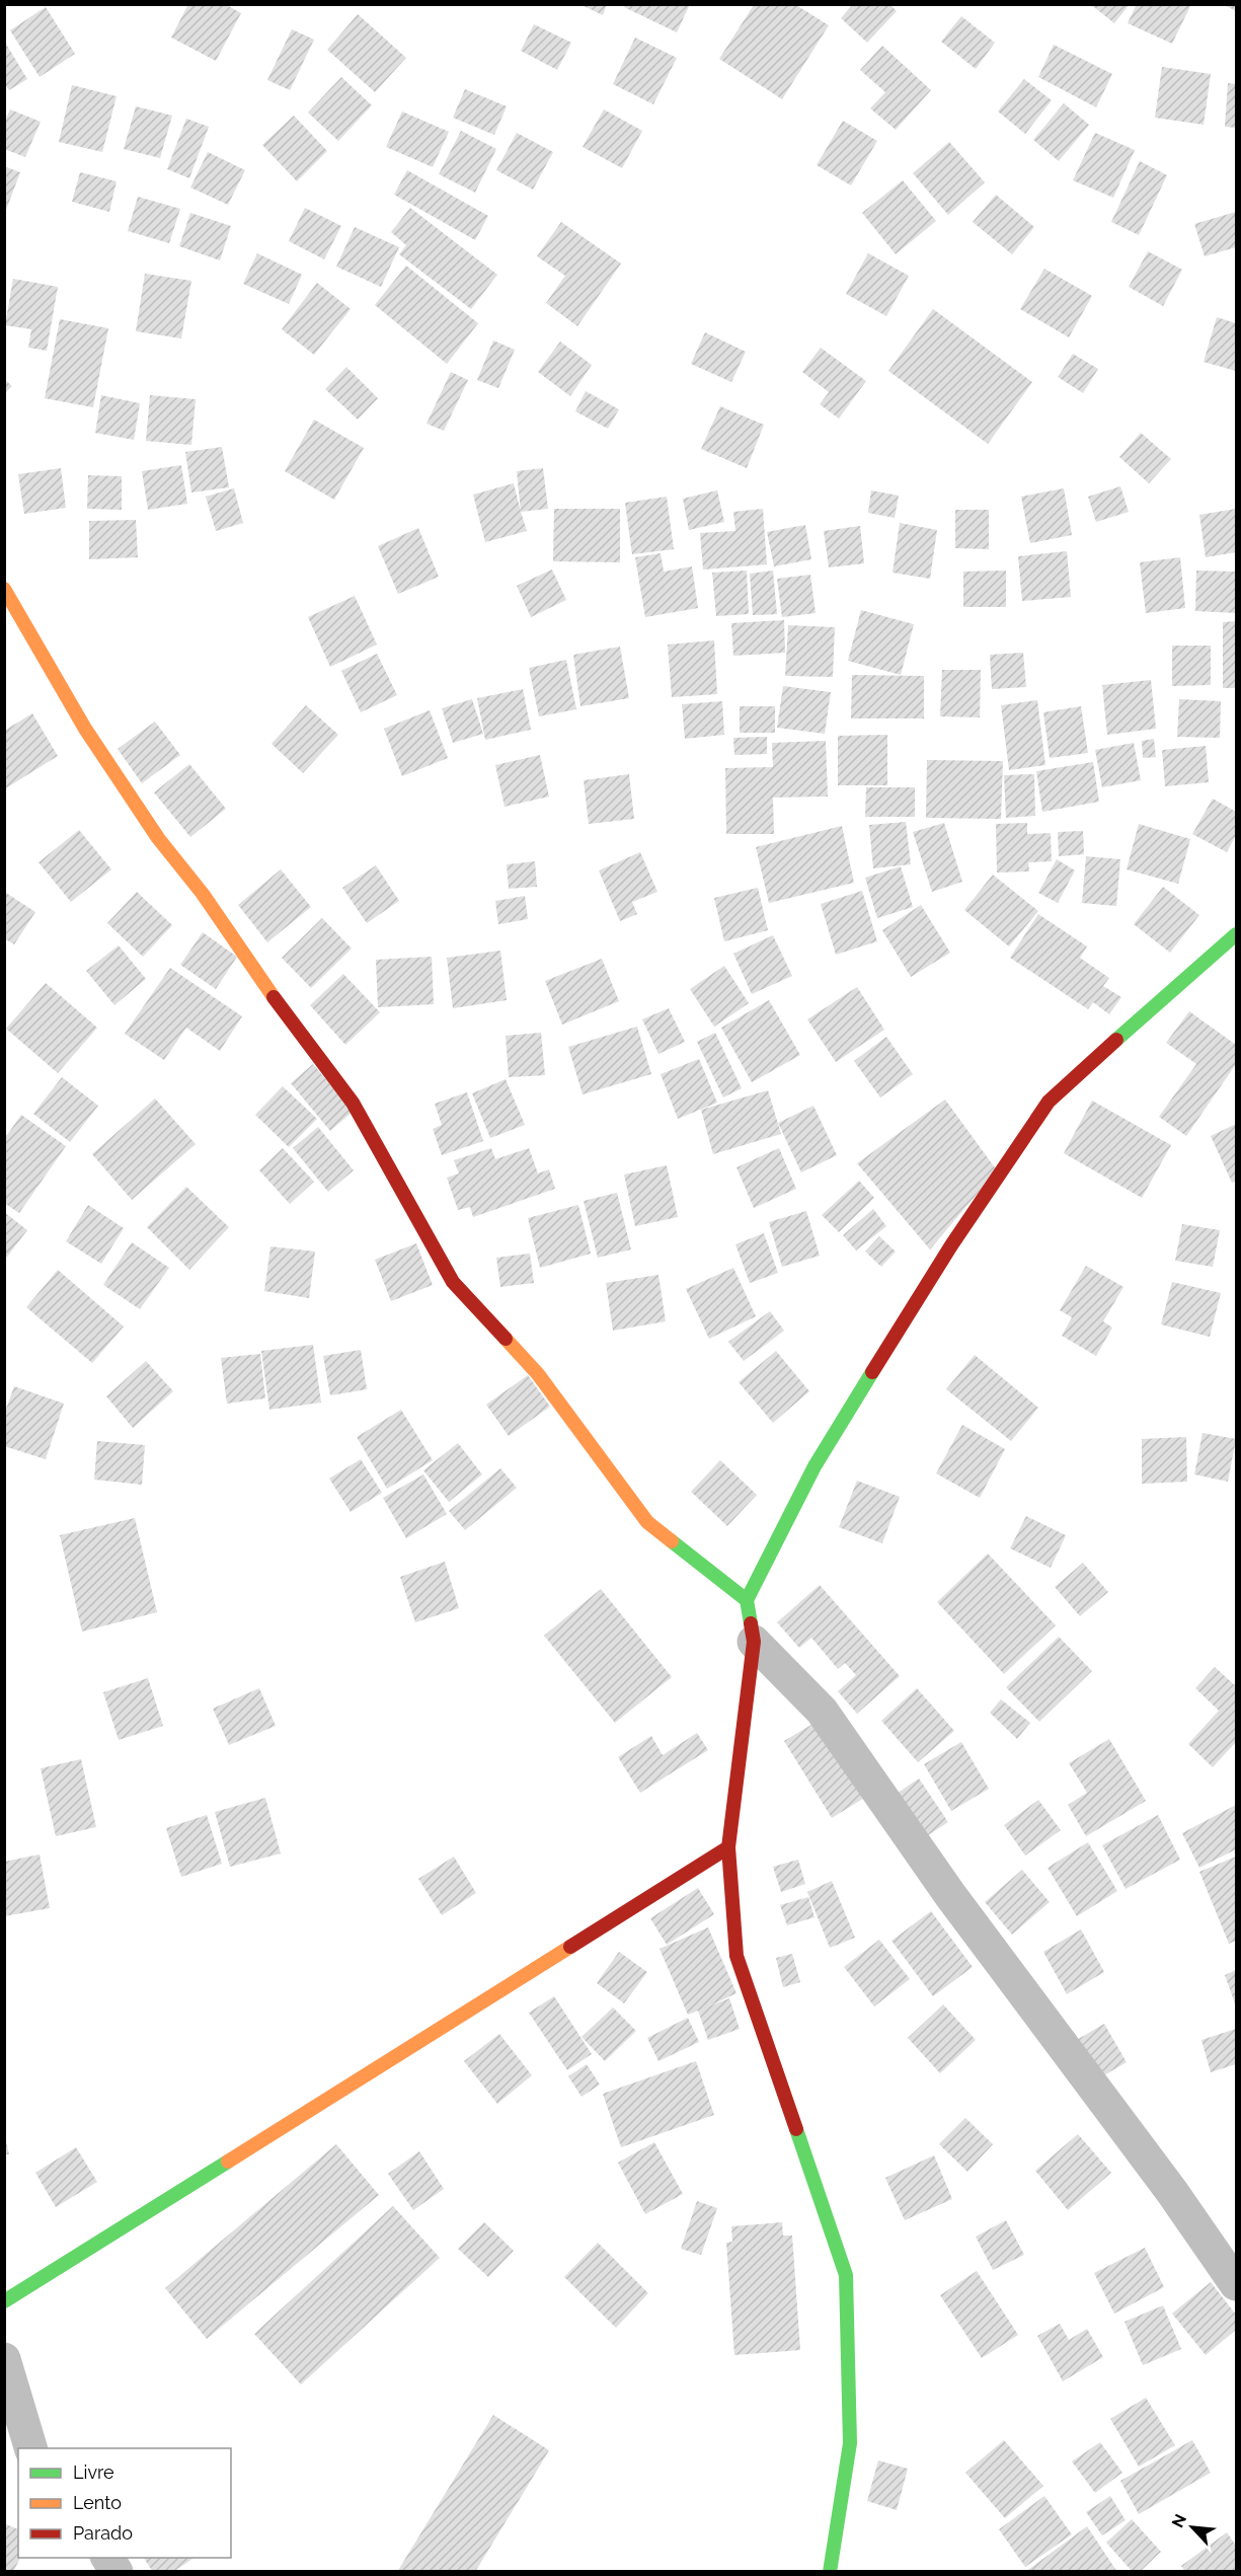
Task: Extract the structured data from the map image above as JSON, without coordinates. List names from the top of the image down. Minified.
{"legend":["Livre","Lento","Parado"],"north":"top left"}
